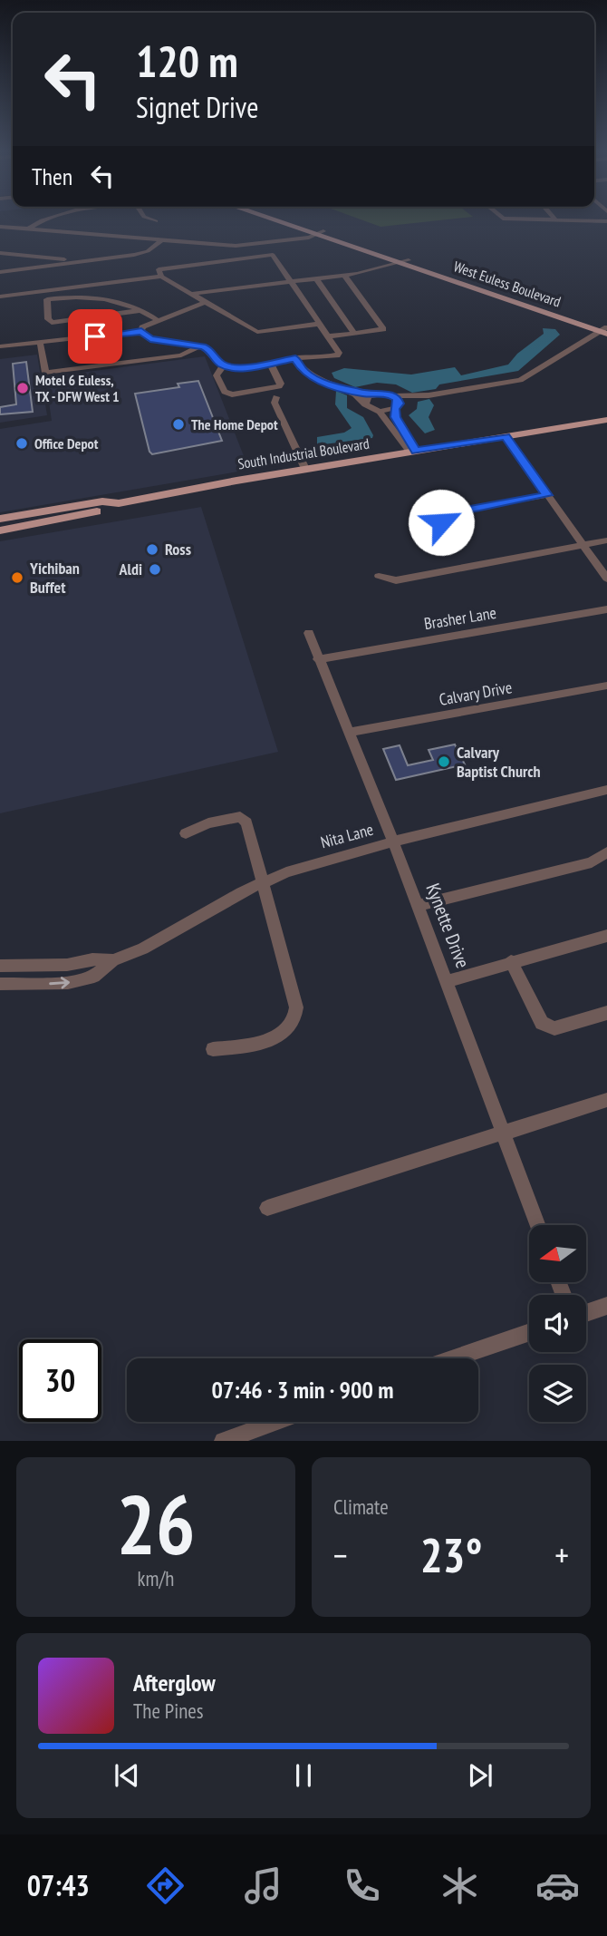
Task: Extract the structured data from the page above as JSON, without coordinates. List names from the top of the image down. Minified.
{"streets":{"main road":["West Euless Boulevard","South Industrial Boulevard"],"street":["Brasher Lane","Calvary Drive","Nita Lane","Kynette Drive"]},"crossings":[["Brasher Lane","Kynette Drive"],["Calvary Drive","Kynette Drive"],["Nita Lane","Kynette Drive"]],"places":["Motel 6 Euless, TX - DFW West 1","The Home Depot","Office Depot","Ross","Aldi","Yichiban Buffet","Calvary Baptist Church"],"north":"left","page":{"turn":["120 m","Signet Drive"],"then":"Then","limit":"30","trip":"07:46 · 3 min · 900 m","tile":[["26","km/h"],"Climate"],"heat":["−","23°","+"],"song":["Afterglow","The Pines"],"tabs":"07:43"}}
